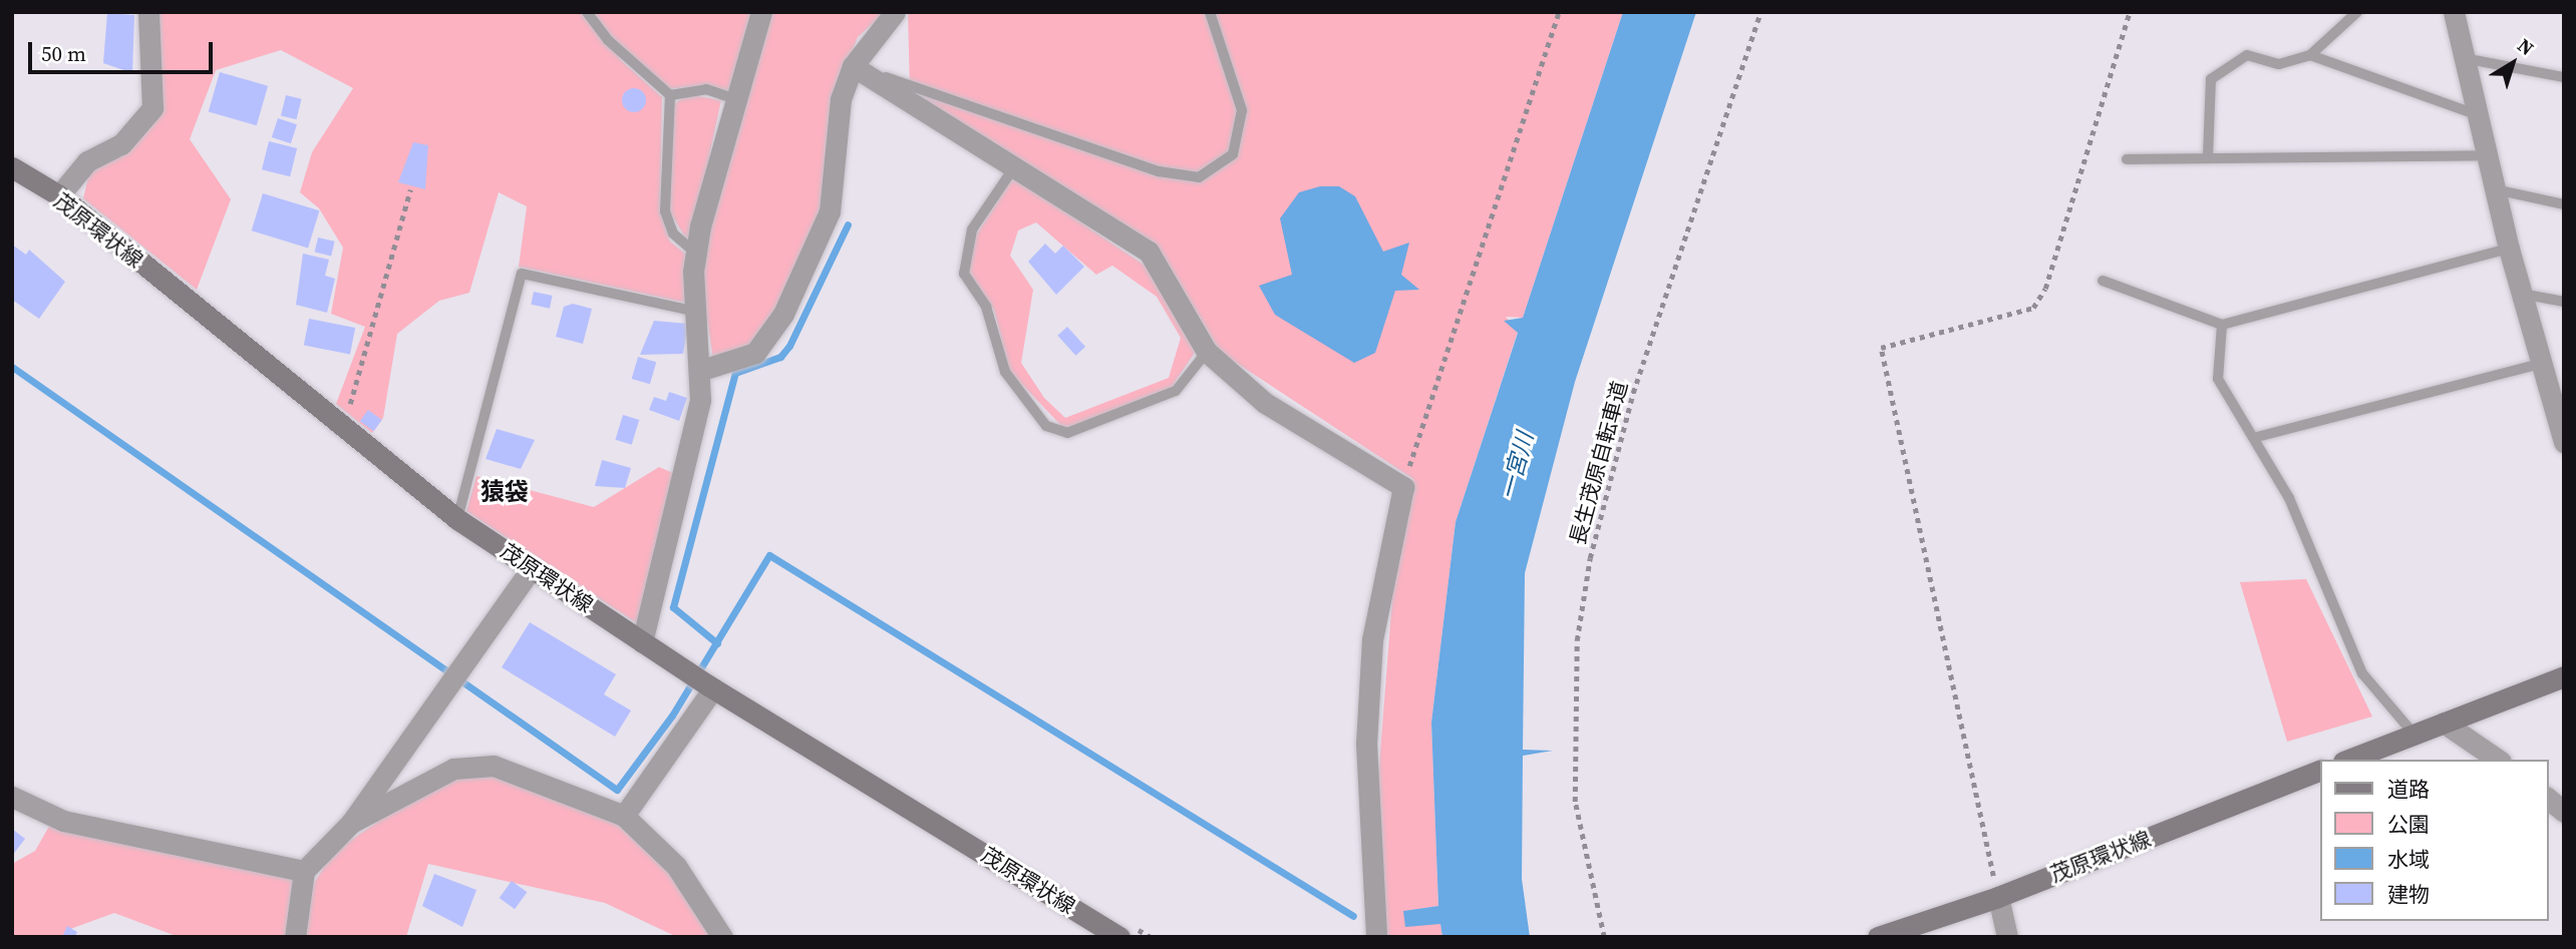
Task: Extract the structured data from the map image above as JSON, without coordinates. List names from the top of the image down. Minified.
{"streets":{"main road":["茂原環状線"],"path":["長生茂原自転車道"]},"districts":["猿袋"],"water":["一宮川"],"legend":["道路","公園","水域","建物"],"scale_bar":"50 m","north":"top right"}
